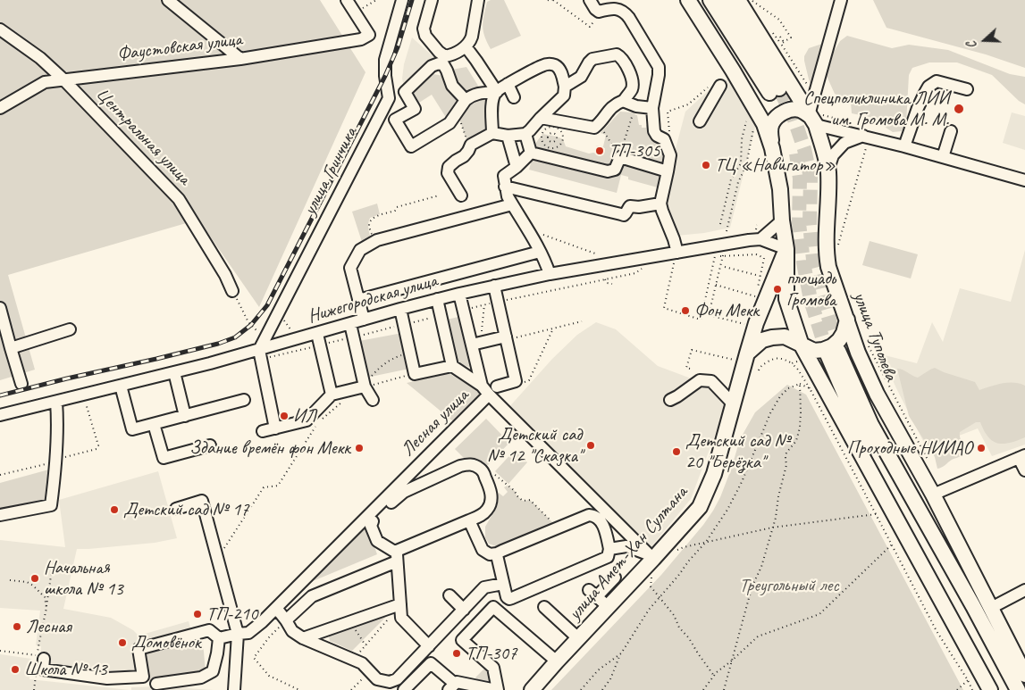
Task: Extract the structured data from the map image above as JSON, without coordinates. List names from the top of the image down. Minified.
{"streets":{"main road":["улица Туполева","улица Амет-Хан Султана"],"street":["Фаустовская улица","Центральная улица","улица Гринчика","Нижегородская улица","Лесная улица"]},"crossings":[["Фаустовская улица","Центральная улица"],["улица Гринчика","Нижегородская улица"],["Нижегородская улица","улица Амет-Хан Султана"],["Лесная улица","улица Амет-Хан Султана"]],"parks":["Треугольный лес"],"places":["Спецполиклиника ЛИИ им. Громова М. М.","ТП-305","ТЦ «Навигатор»","площадь Громова","Фон Мекк","ИЛ","Детский сад № 12 \"Сказка\"","Здание времён фон Мекк","Проходные НИИАО","Детский сад № 20 \"Берёзка\"","Детский сад № 17","Начальная школа № 13","ТП-210","Лесная","Домовёнок","ТП-307","Школа № 13"],"north":"left"}
